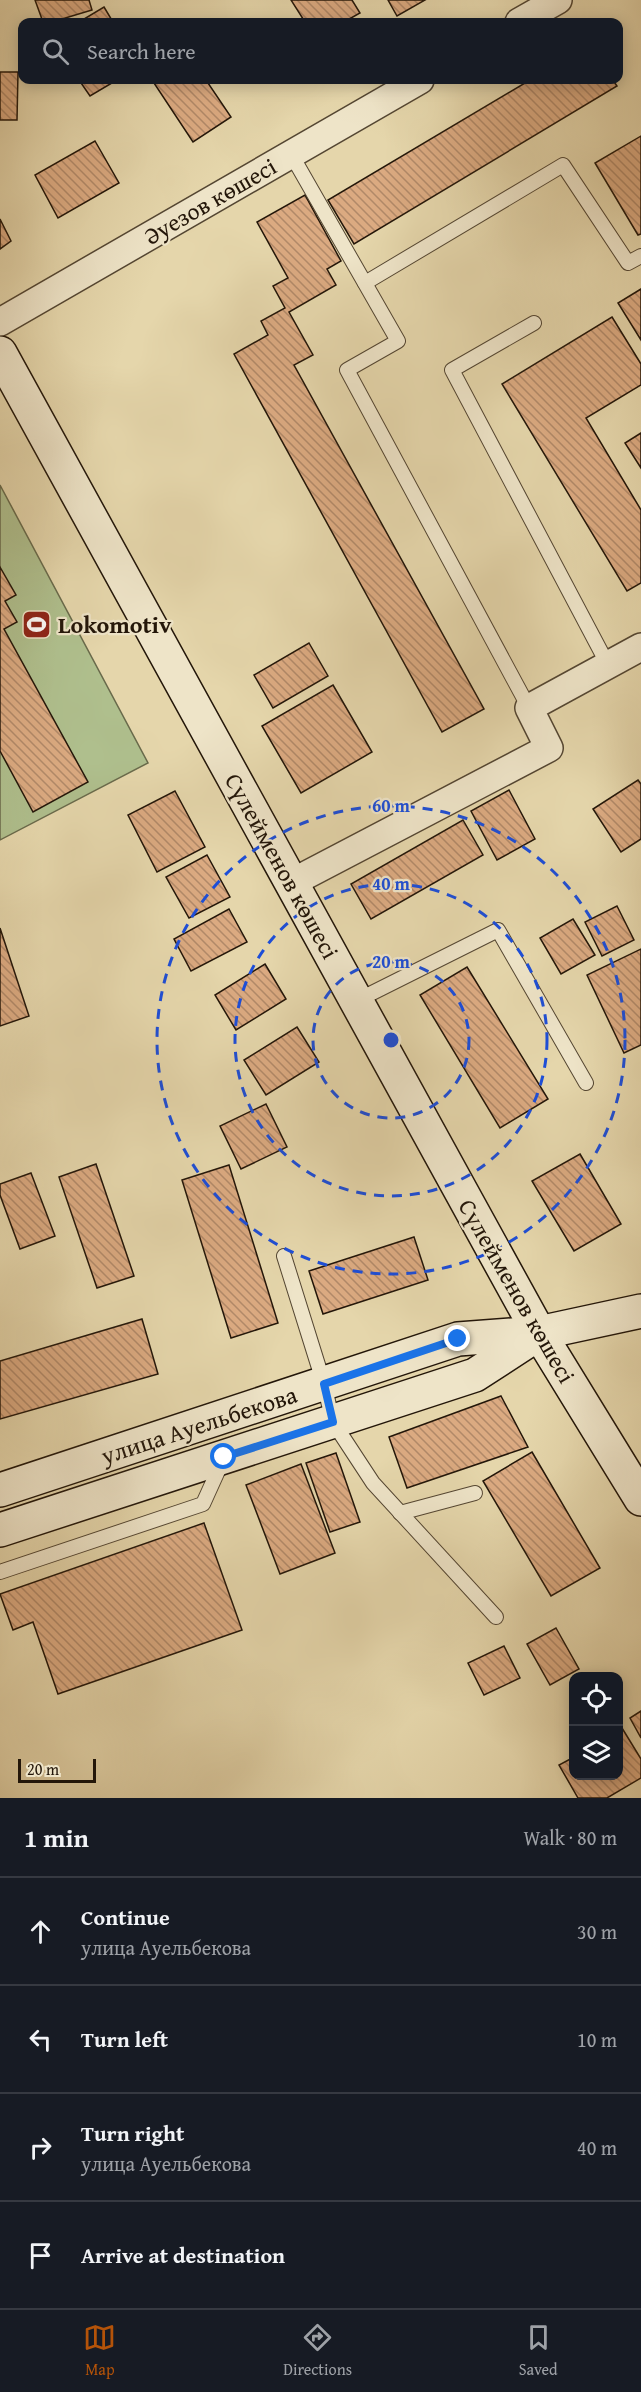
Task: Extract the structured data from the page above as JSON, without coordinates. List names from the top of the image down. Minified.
{"streets":{"main road":["Сүлейменов көшесі","улица Ауельбекова"],"street":["Әуезов көшесі"]},"crossings":[["Сүлейменов көшесі","улица Ауельбекова"]],"places":{"sports":["Lokomotiv"]},"scale_bar":"20 m","page":{"search":"Search here","scale":"20 m","heading":["1 min","Walk · 80 m"],"list":[["Continue","улица Ауельбекова","30 m"],["Turn left","10 m"],["Turn right","улица Ауельбекова","40 m"],"Arrive at destination"],"nav":["Map","Directions","Saved"]},"rings":["60 m","40 m","20 m"]}
